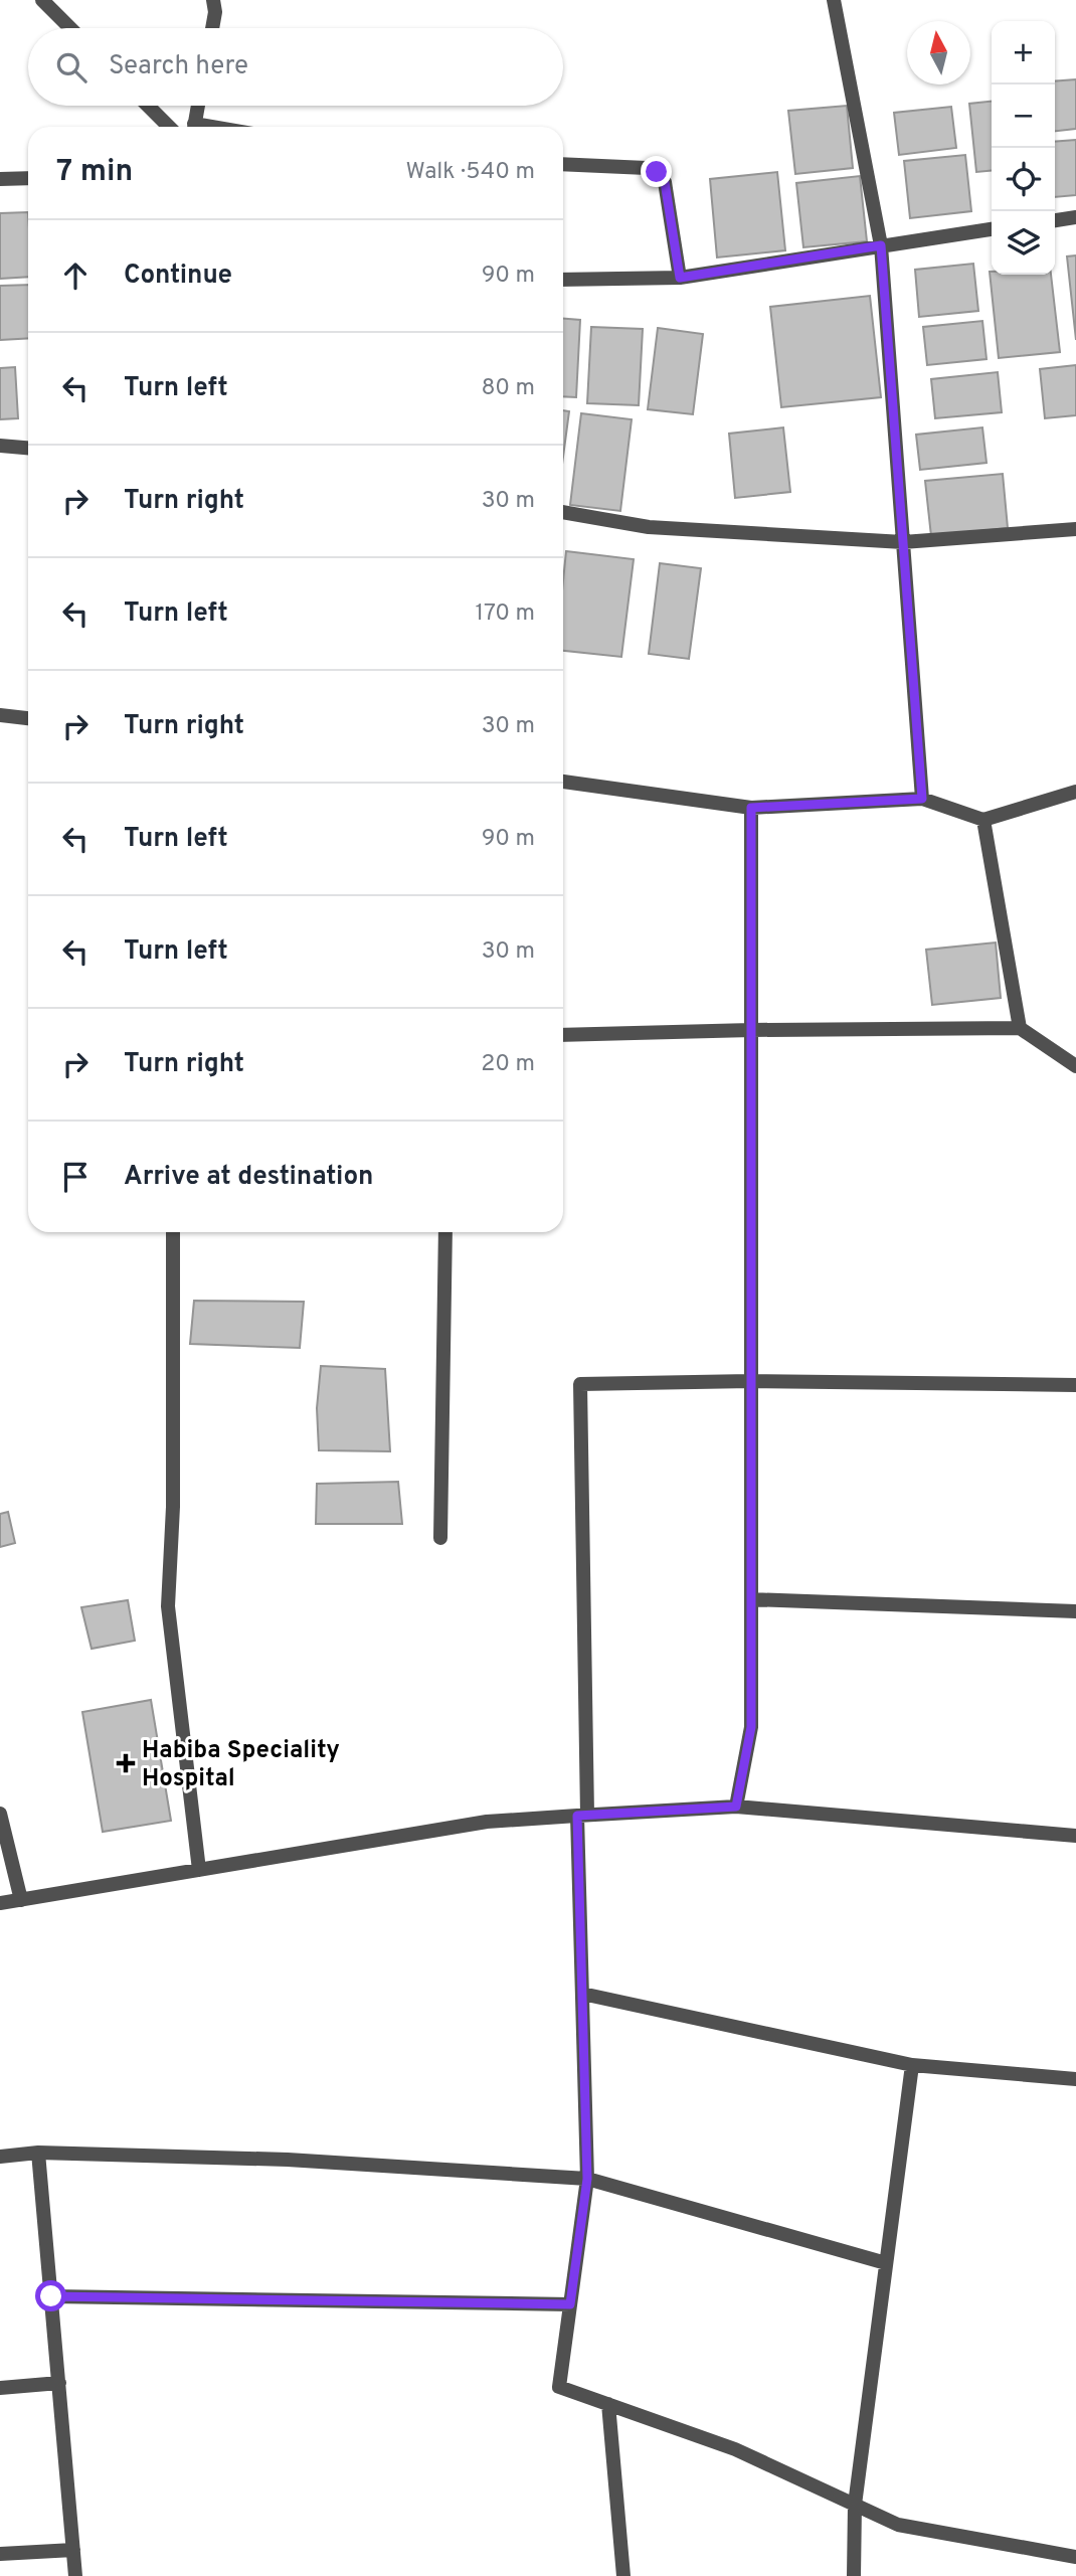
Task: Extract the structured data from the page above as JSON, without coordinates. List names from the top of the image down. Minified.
{"places":{"health":["Habiba Speciality Hospital"]},"north":"top","page":{"map_buttons":["+","−"],"search":"Search here","heading":["7 min","Walk · 540 m"],"list":[["Continue","90 m"],["Turn left","80 m"],["Turn right","30 m"],["Turn left","170 m"],["Turn right","30 m"],["Turn left","90 m"],["Turn left","30 m"],["Turn right","20 m"],"Arrive at destination"]}}
